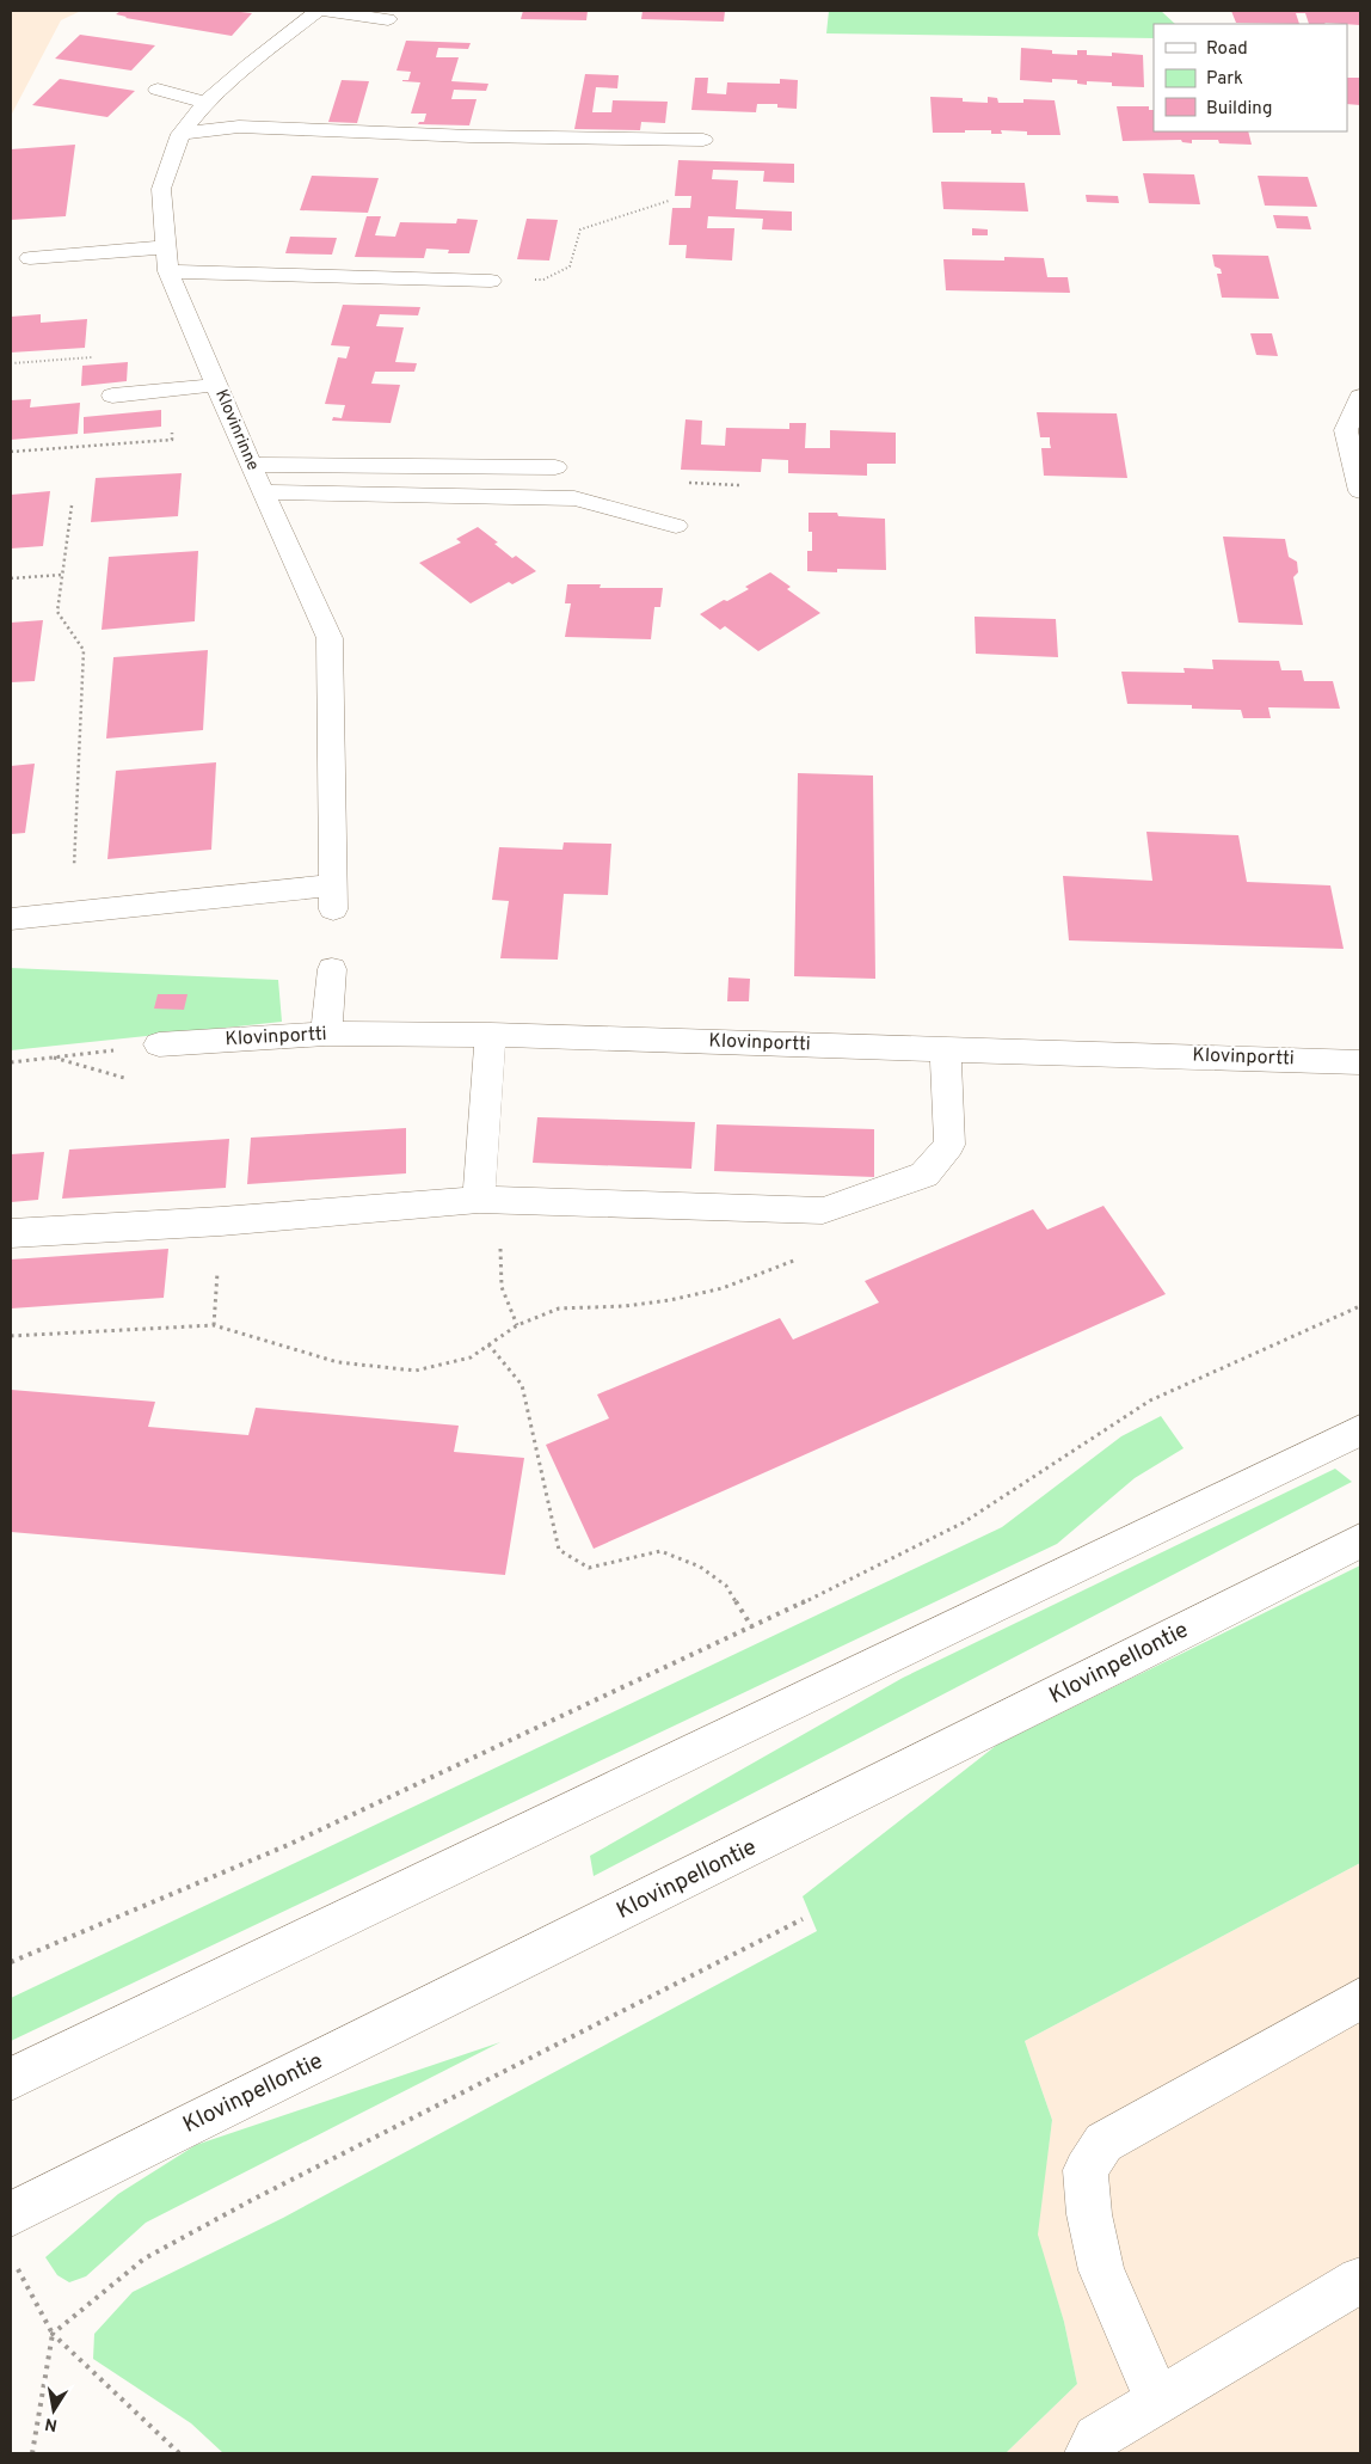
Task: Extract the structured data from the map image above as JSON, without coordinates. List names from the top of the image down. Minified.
{"streets":{"street":["Klovinrinne","Klovinportti","Klovinpellontie"]},"legend":["Road","Park","Building"],"north":"bottom"}
